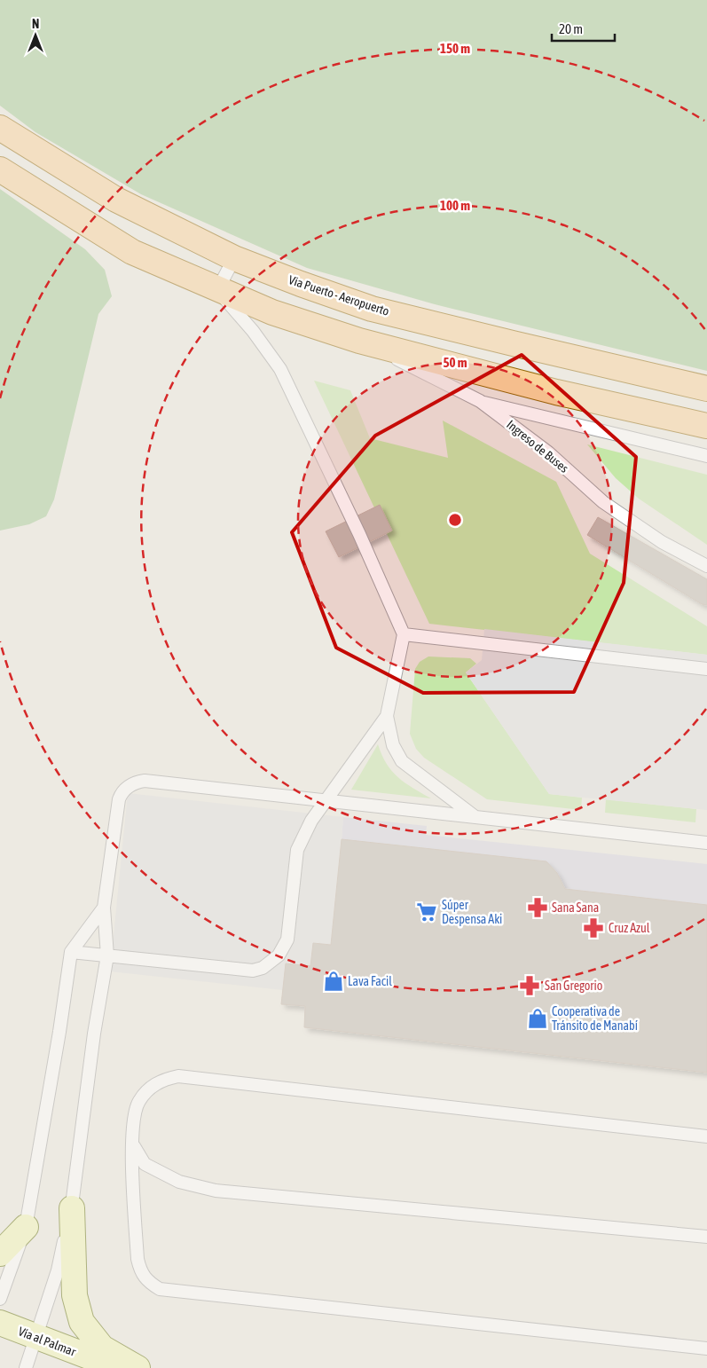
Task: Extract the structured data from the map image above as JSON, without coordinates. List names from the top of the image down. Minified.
{"streets":{"main road":["Via Puerto - Aeropuerto","Vía al Palmar"],"lane":["Ingreso de Buses"]},"places":{"pharmacy":["Sana Sana","Cruz Azul","San Gregorio"],"supermarket":["Súper Despensa Aki"],"shop":["Lava Facil","Cooperativa de Tránsito de Manabí"]},"scale_bar":"20 m","north":"top","rings":["150 m","100 m","50 m"]}
